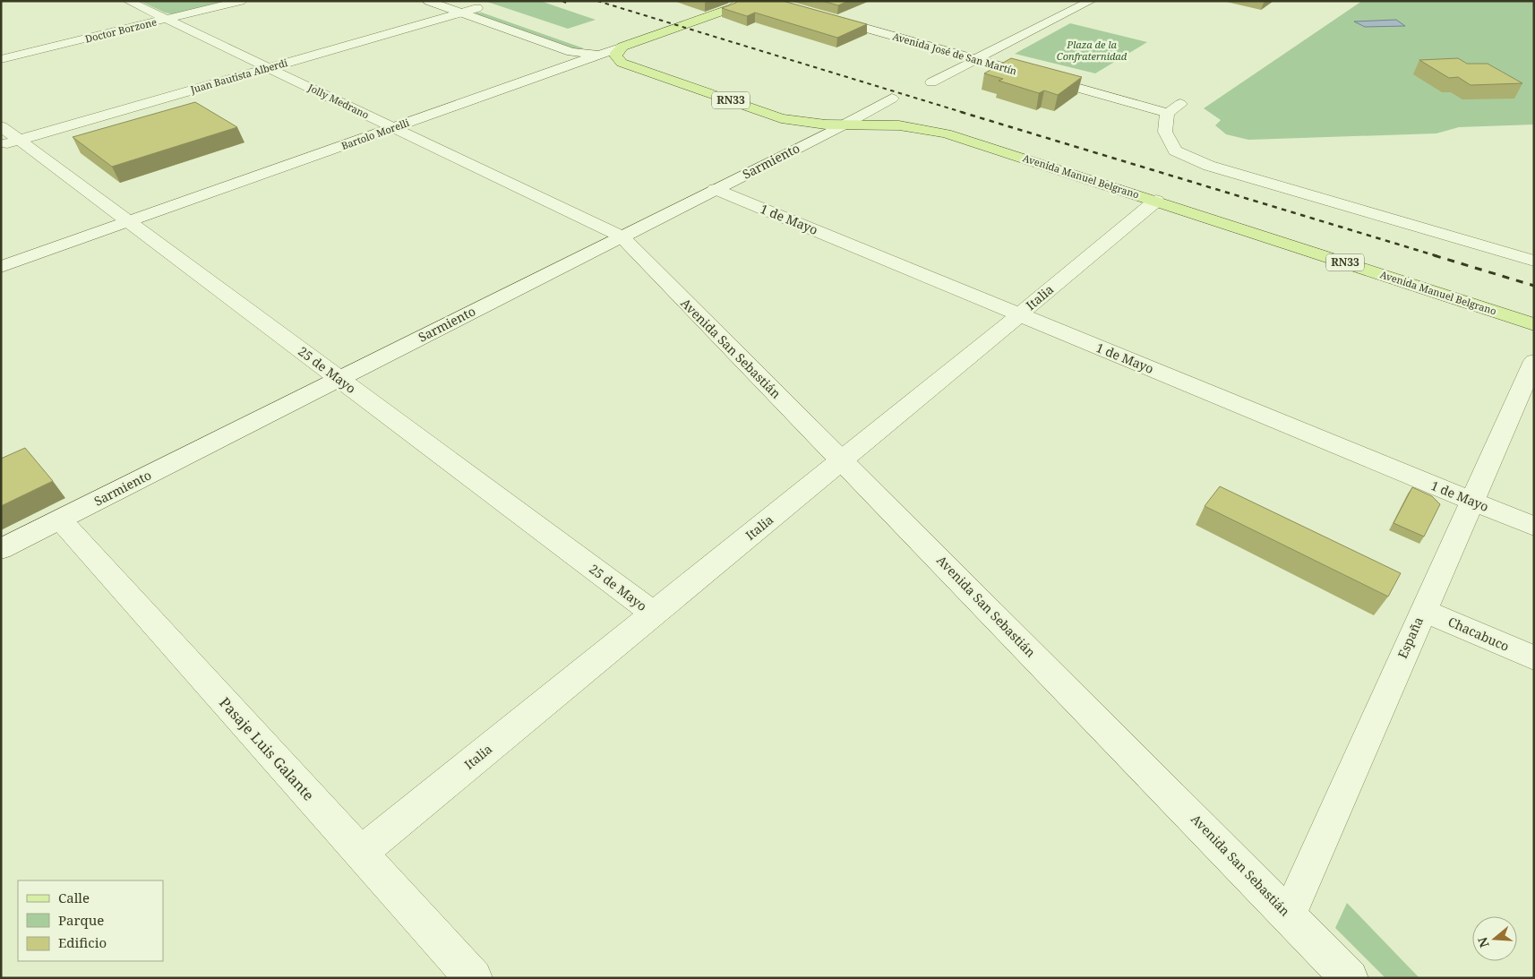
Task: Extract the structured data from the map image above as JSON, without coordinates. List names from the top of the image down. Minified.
{"streets":{"main road":["RN33","Bartolo Morelli","Avenida Manuel Belgrano"],"street":["Doctor Borzone","Avenida José de San Martín","Juan Bautista Alberdi","Jolly Medrano","Sarmiento","1 de Mayo","Italia","Avenida San Sebastián","25 de Mayo","Chacabuco","España","Pasaje Luis Galante"]},"crossings":[["Doctor Borzone","Jolly Medrano"],["Juan Bautista Alberdi","Jolly Medrano"],["Juan Bautista Alberdi","Avenida Manuel Belgrano"],["Juan Bautista Alberdi","25 de Mayo"],["Jolly Medrano","Bartolo Morelli"],["Jolly Medrano","Sarmiento"],["Jolly Medrano","Avenida San Sebastián"],["Bartolo Morelli","Avenida Manuel Belgrano"],["Bartolo Morelli","25 de Mayo"],["Sarmiento","Avenida Manuel Belgrano"],["Sarmiento","1 de Mayo"],["Sarmiento","Avenida San Sebastián"],["Sarmiento","25 de Mayo"],["Sarmiento","Pasaje Luis Galante"],["Avenida Manuel Belgrano","Italia"],["1 de Mayo","Italia"],["1 de Mayo","España"],["Italia","Avenida San Sebastián"],["Italia","25 de Mayo"],["Italia","Pasaje Luis Galante"],["Avenida San Sebastián","España"],["Chacabuco","España"]],"parks":["Plaza de la Confraternidad"],"legend":["Calle","Parque","Edificio"],"north":"left"}
